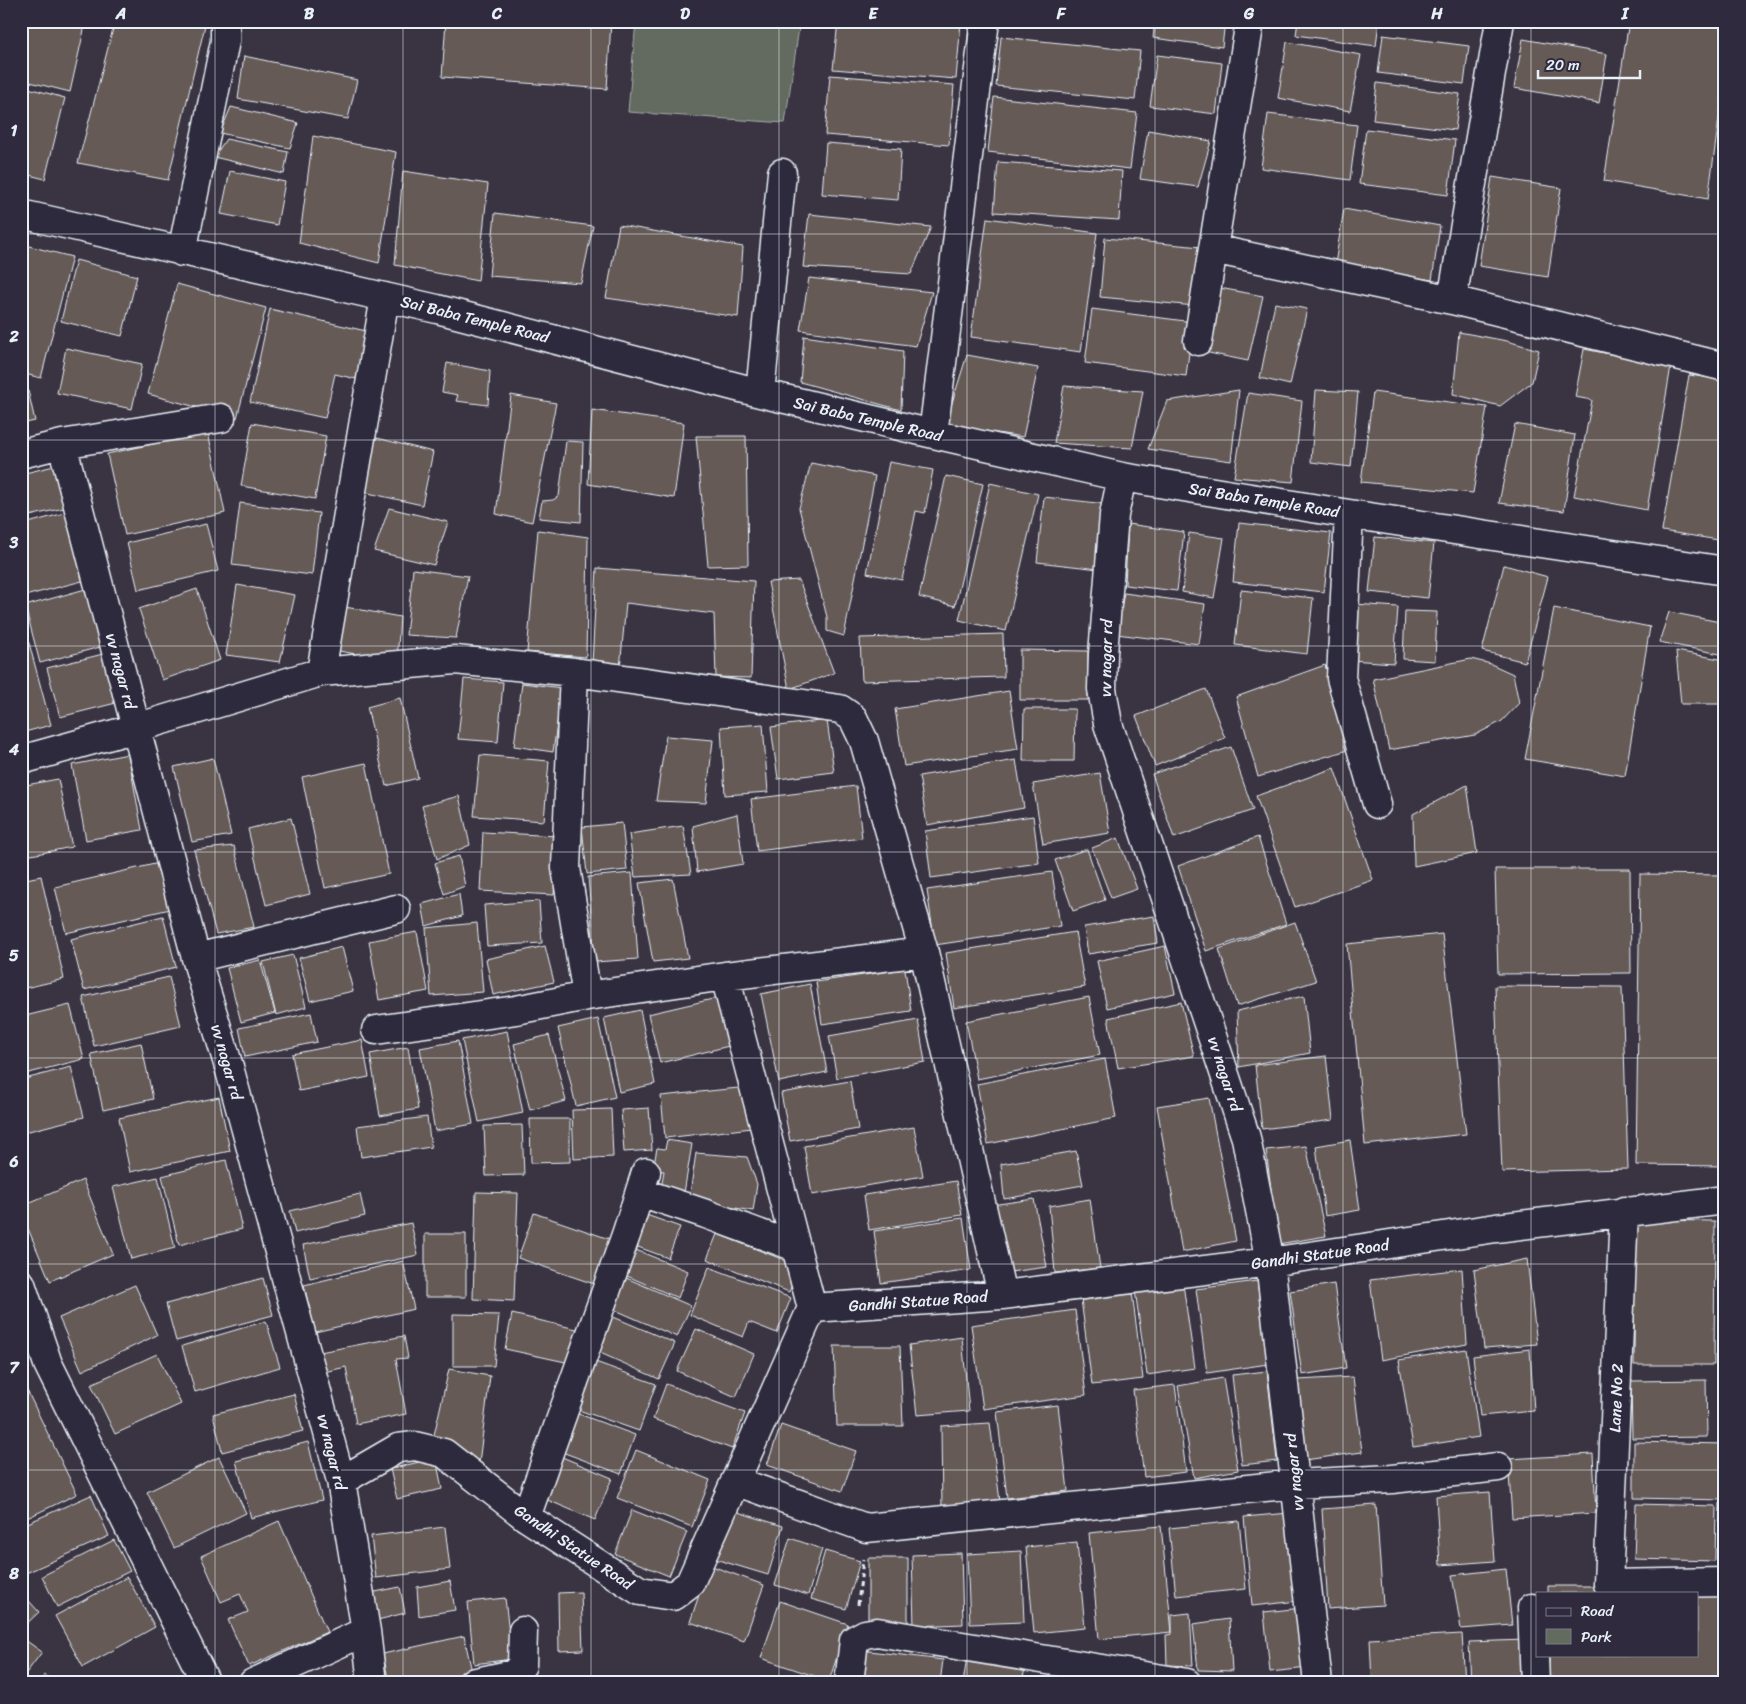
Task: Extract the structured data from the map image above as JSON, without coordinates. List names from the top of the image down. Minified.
{"streets":{"street":["Sai Baba Temple Road","vv nagar rd","Gandhi Statue Road","Lane No 2"]},"crossings":[["Sai Baba Temple Road","vv nagar rd"],["vv nagar rd","Gandhi Statue Road"],["Gandhi Statue Road","Lane No 2"]],"legend":["Road","Park"],"scale_bar":"20 m","grid":{"columns":["A","B","C","D","E","F","G","H","I"],"rows":["1","2","3","4","5","6","7","8"]}}
